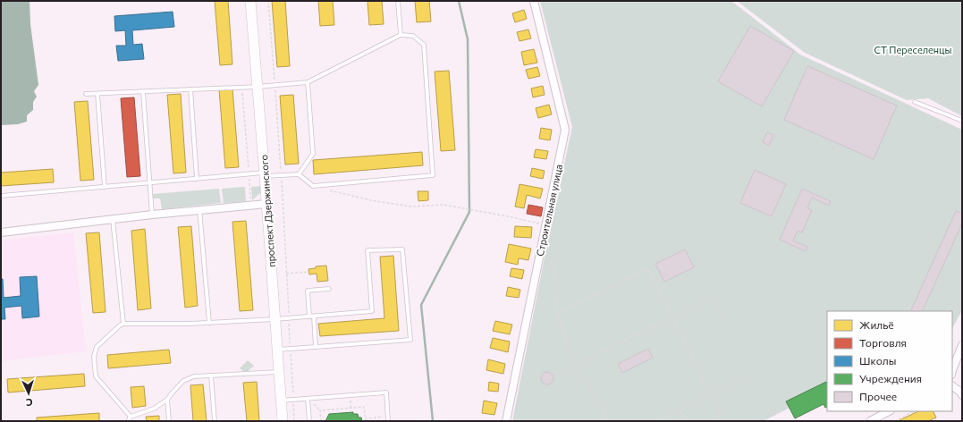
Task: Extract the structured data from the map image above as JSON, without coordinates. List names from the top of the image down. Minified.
{"streets":{"street":["Строительная улица","проспект Дзержинского"]},"parks":["СТ Переселенцы"],"legend":["Жильё","Торговля","Школы","Учреждения","Прочее"],"north":"bottom"}
